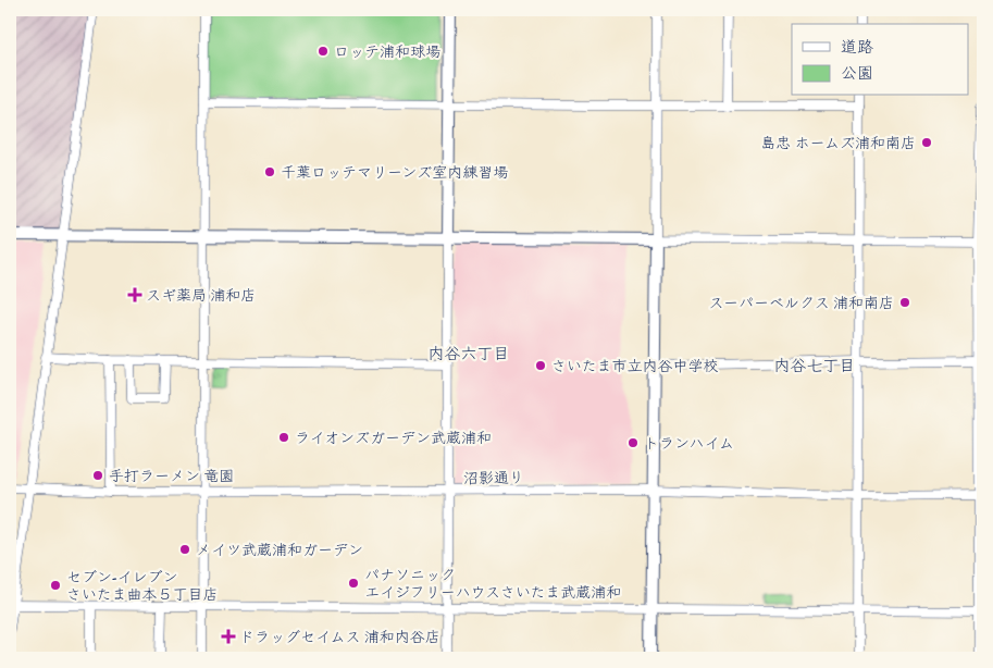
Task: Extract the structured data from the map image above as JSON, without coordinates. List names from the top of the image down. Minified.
{"streets":{"street":["沼影通り"]},"districts":["内谷六丁目","内谷七丁目"],"places":{"other":["ロッテ浦和球場","島忠 ホームズ浦和南店","千葉ロッテマリーンズ室内練習場","スーパーベルクス 浦和南店","さいたま市立内谷中学校","ライオンズガーデン武蔵浦和","トランハイム","手打ラーメン 竜園","メイツ武蔵浦和ガーデン","パナソニック エイジフリーハウスさいたま武蔵浦和","セブン-イレブン さいたま曲本５丁目店"],"health":["スギ薬局 浦和店","ドラッグセイムス 浦和内谷店"]},"legend":["道路","公園"]}
